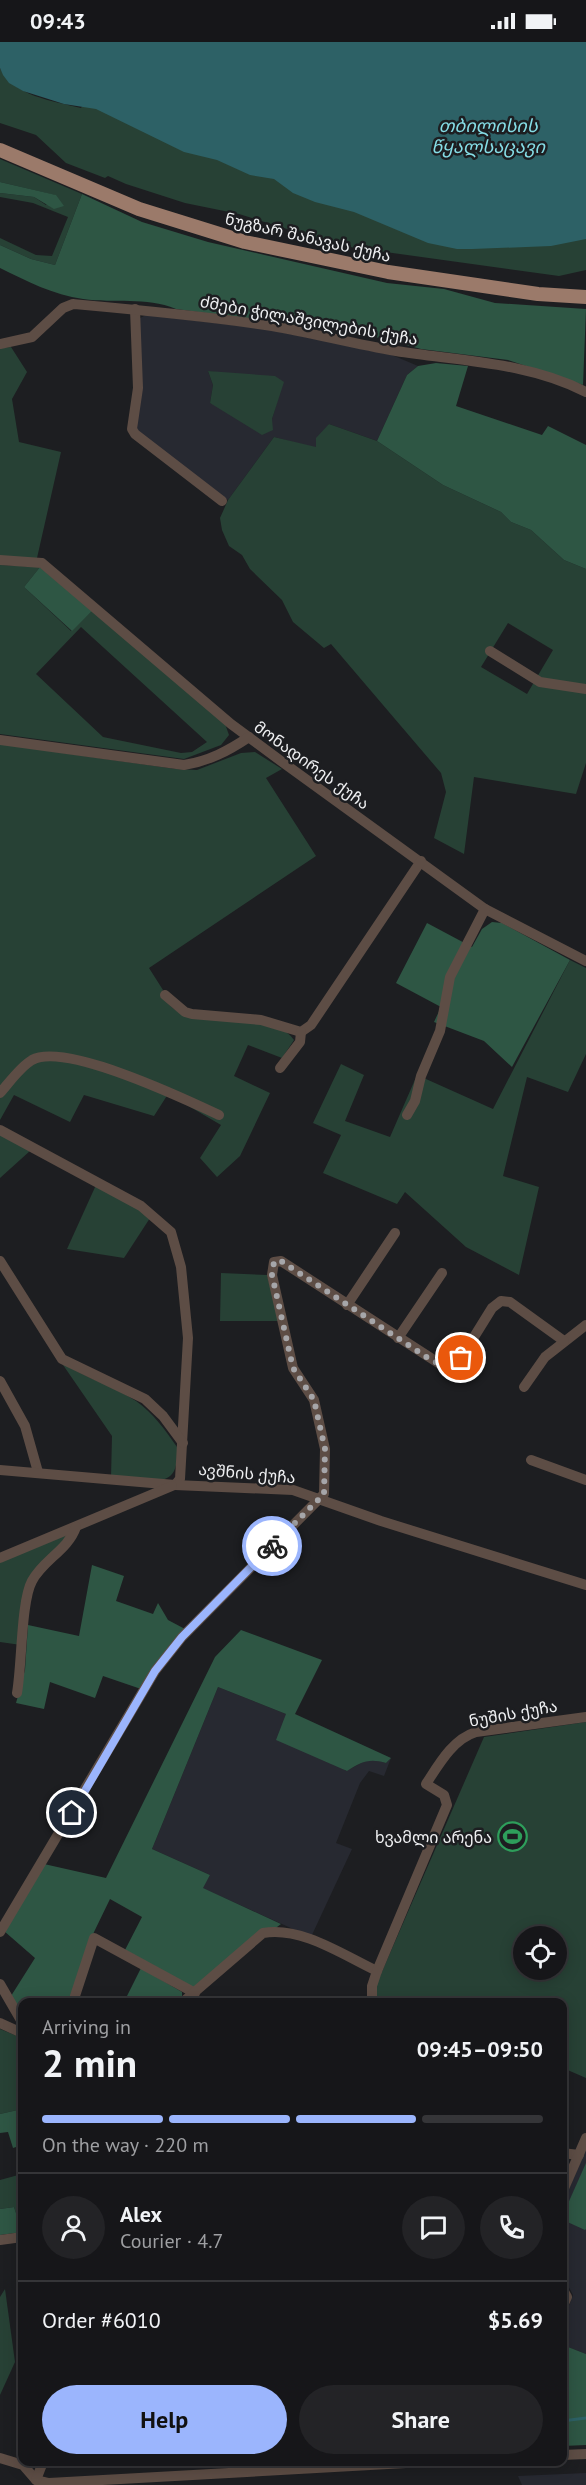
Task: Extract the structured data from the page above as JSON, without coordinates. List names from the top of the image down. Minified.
{"streets":{"main road":["ნუგზარ შანავას ქუჩა"],"street":["ძმები ჭილაშვილების ქუჩა","მონადირეს ქუჩა","ავშნის ქუჩა","ნუშის ქუჩა"]},"water":["თბილისის წყალსაცავი"],"places":{"sports":["ხვამლი არენა"]},"page":{"status":"09:43","heading":["2 min","Arriving in","09:45–09:50"],"panel":["Alex","Courier · 4.7","Order #6010","$5.69"],"bar":"On the way · 220 m","buttons":["Help","Share"]}}
